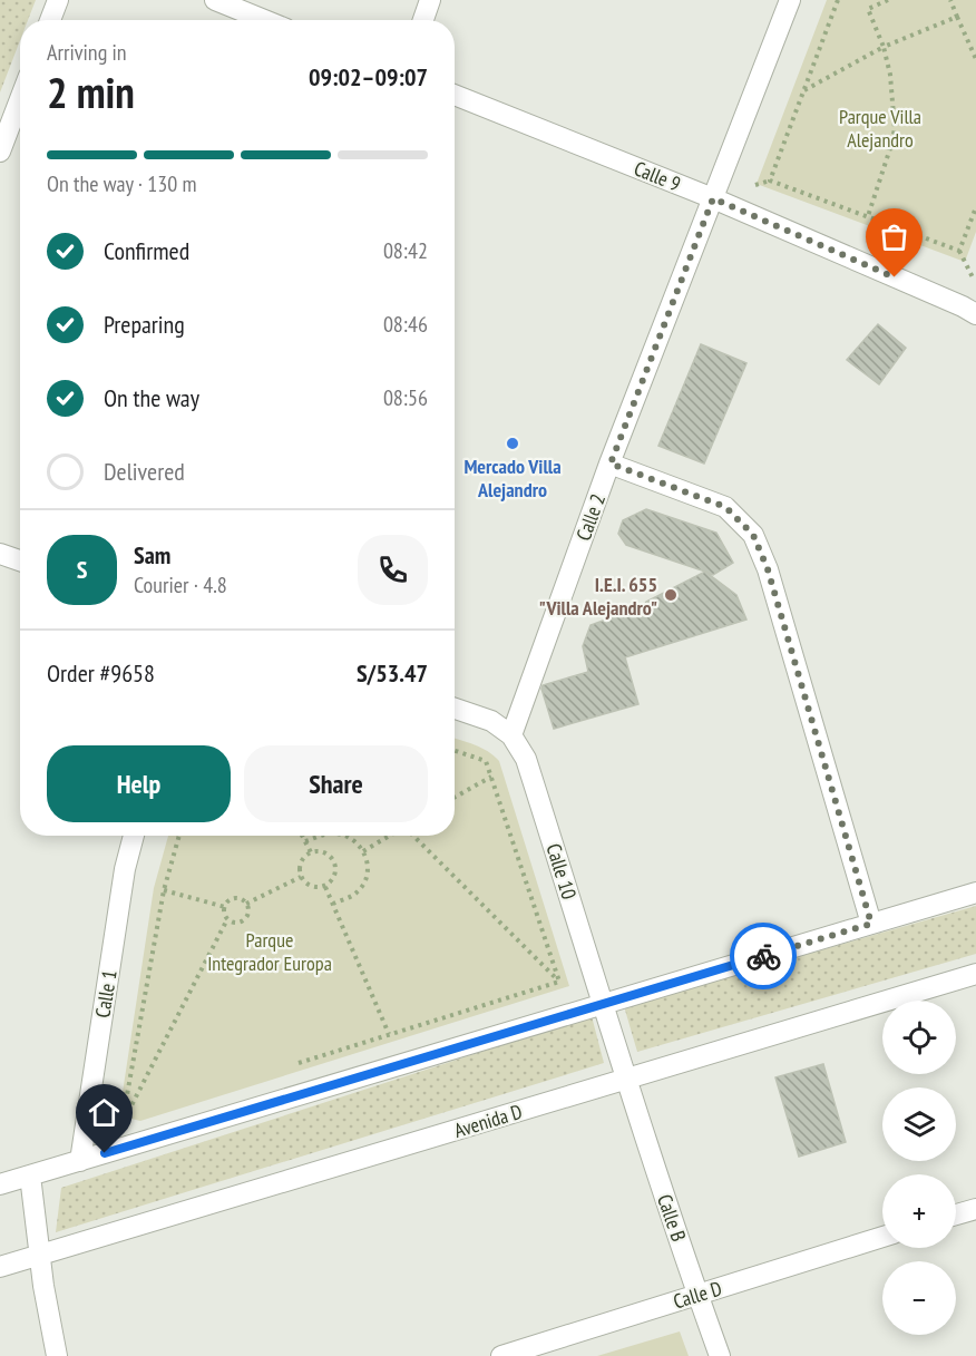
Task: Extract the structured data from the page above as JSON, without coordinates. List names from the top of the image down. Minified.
{"streets":{"street":["Calle 9","Calle 2","Calle 10","Calle 1","Avenida D","Calle B","Calle D"]},"crossings":[["Calle 9","Calle 2"],["Calle 2","Calle 10"],["Calle 10","Avenida D"],["Calle 10","Calle B"],["Avenida D","Calle B"],["Calle B","Calle D"]],"parks":["Parque Villa Alejandro","Parque Integrador Europa"],"places":["Mercado Villa Alejandro","I.E.I. 655 \"Villa Alejandro\""],"page":{"heading":["2 min","Arriving in","09:02–09:07"],"panel":["Sam","Courier · 4.8","Order #9658","S/53.47"],"bar":"On the way · 130 m","list":[["Confirmed","08:42"],["Preparing","08:46"],["On the way","08:56"],"Delivered"],"round":"S","buttons":["Help","Share"],"map_buttons":["+","−"]}}
